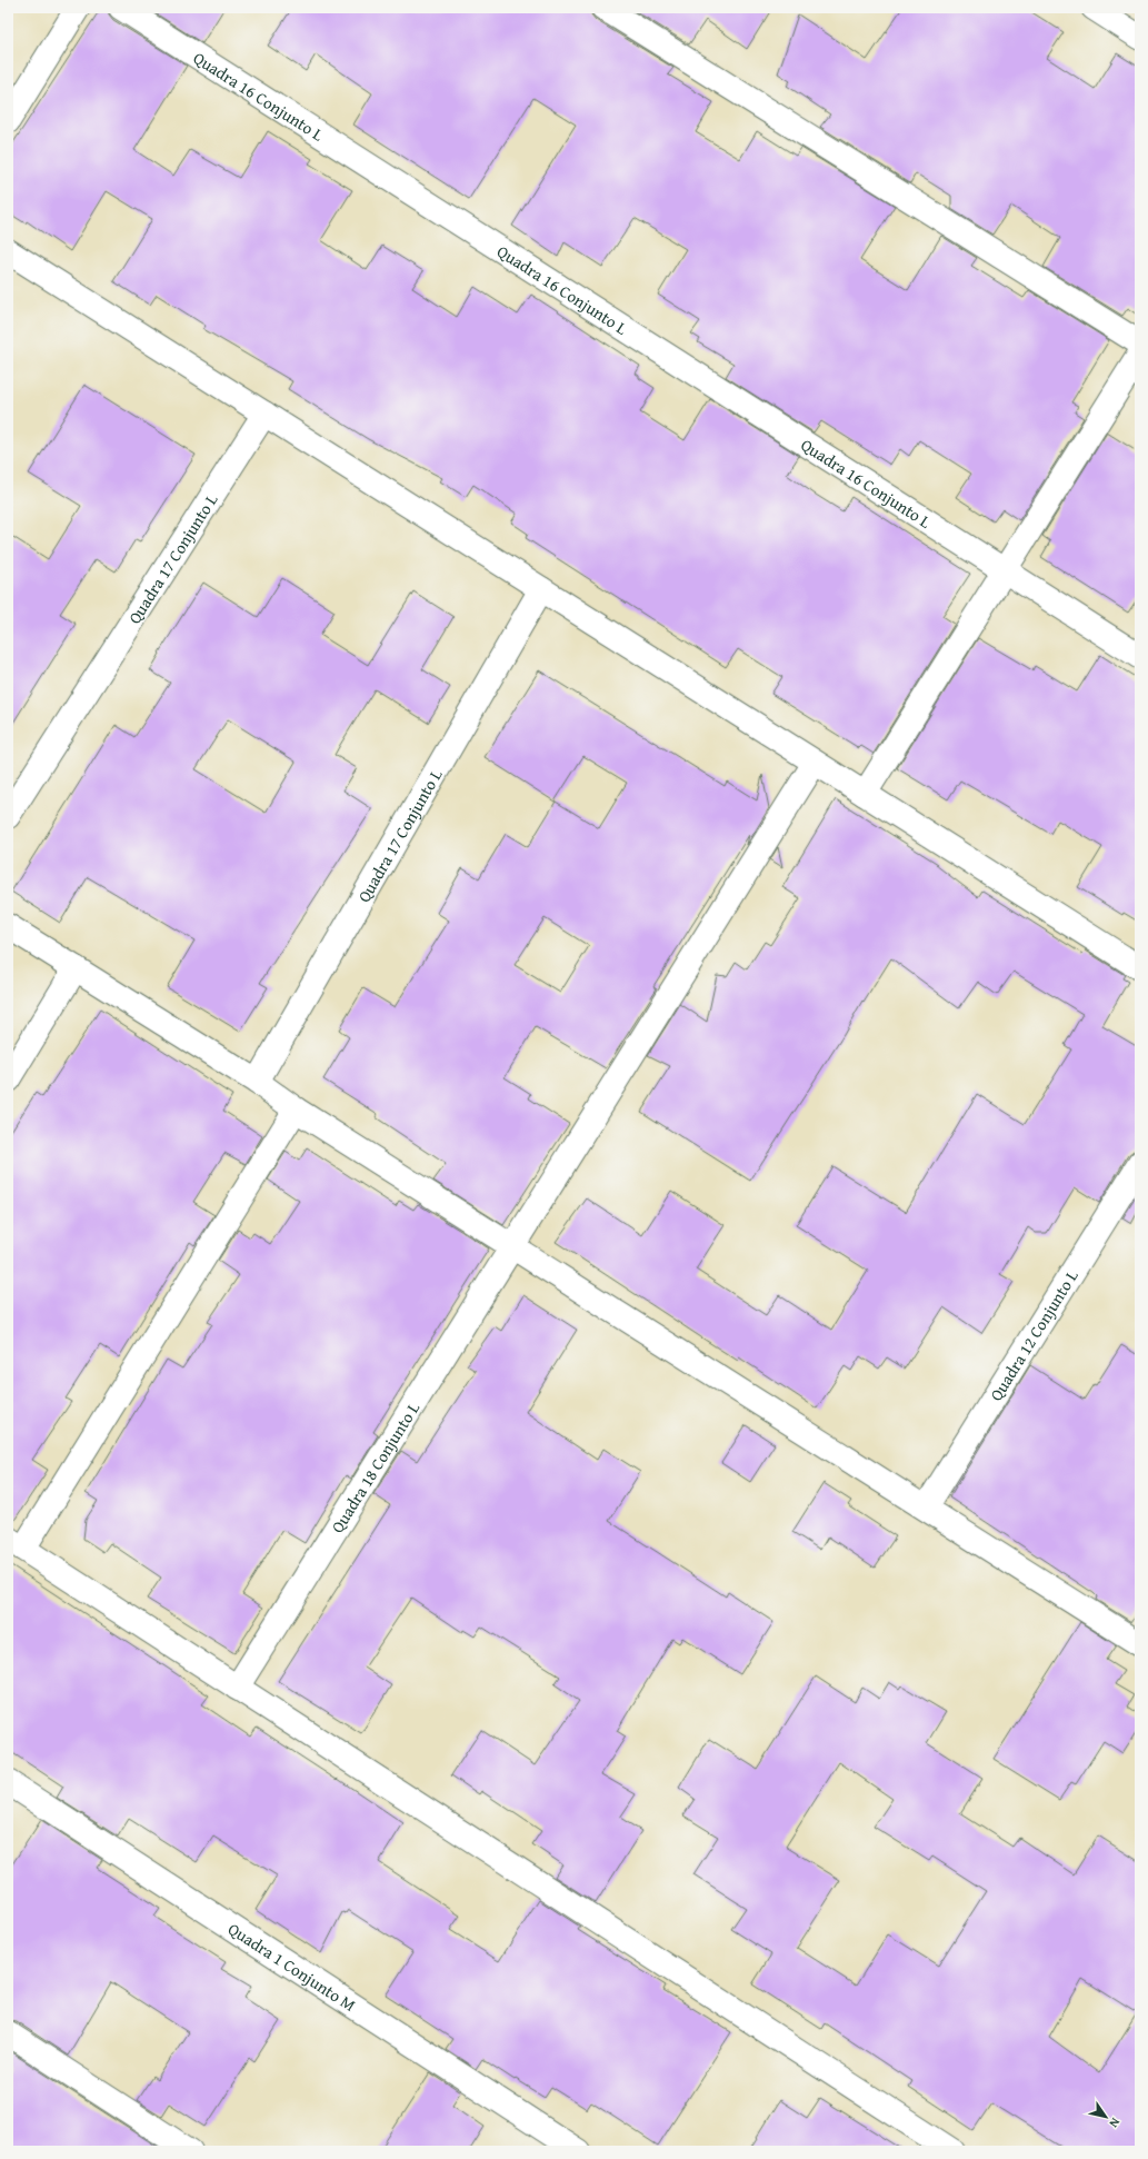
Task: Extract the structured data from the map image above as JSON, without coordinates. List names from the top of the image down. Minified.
{"streets":{"street":["Quadra 16 Conjunto L","Quadra 17 Conjunto L","Quadra 12 Conjunto L","Quadra 18 Conjunto L","Quadra 1 Conjunto M"]},"north":"bottom right"}
